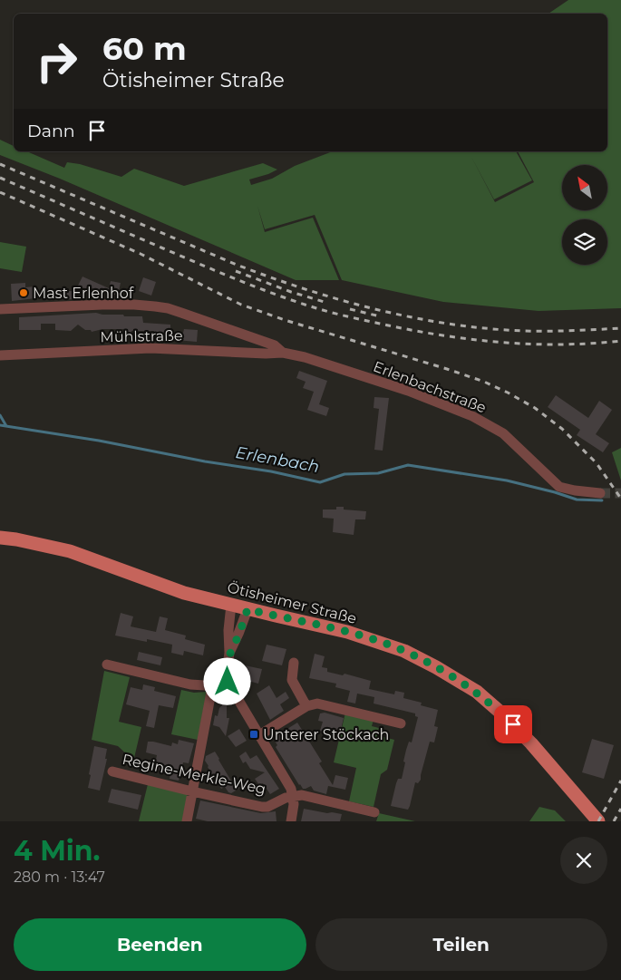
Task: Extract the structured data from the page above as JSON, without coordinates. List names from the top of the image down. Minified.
{"streets":{"main road":["Ötisheimer Straße"],"street":["Mühlstraße","Erlenbachstraße","Regine-Merkle-Weg"]},"crossings":[["Mühlstraße","Erlenbachstraße"]],"water":["Erlenbach"],"places":{"other":["Mast Erlenhof"],"transit":["Unterer Stöckach"]},"north":"top left","page":{"turn":["60 m","Ötisheimer Straße"],"then":"Dann","heading":["4 Min.","280 m · 13:47"],"buttons":["Beenden","Teilen"]}}
